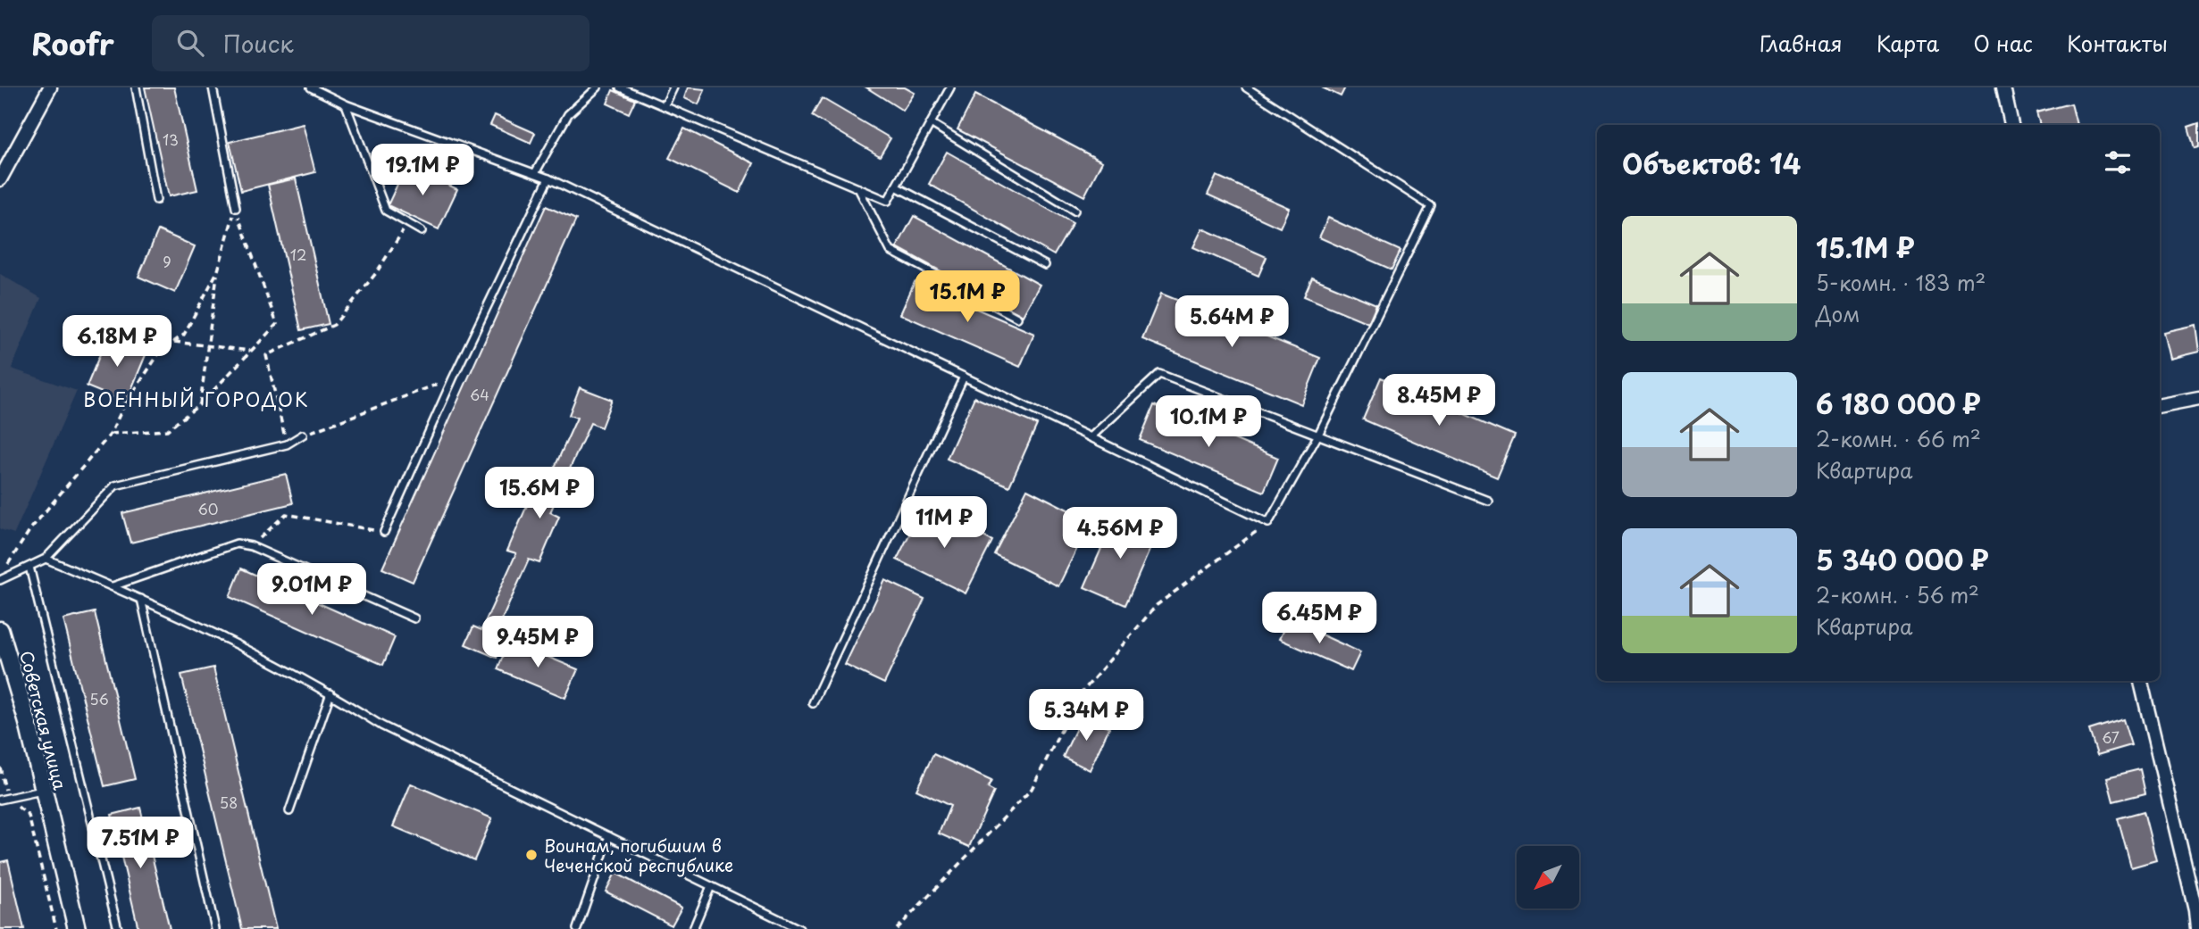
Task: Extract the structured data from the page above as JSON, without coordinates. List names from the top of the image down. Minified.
{"streets":{"street":["Советская улица"]},"districts":["ВОЕННЫЙ ГОРОДОК"],"places":["Воинам, погибшим в Чеченской республике"],"house_numbers":["13","12","9","64","60","56","67","58"],"north":"bottom left","page":{"header":"Roofr","search":"Поиск","nav":["Главная","Карта","О нас","Контакты"],"heading":"Объектов: 14","price":["19.1M ₽","15.1M ₽","5.64M ₽","6.18M ₽","8.45M ₽","10.1M ₽","15.6M ₽","11M ₽","4.56M ₽","9.01M ₽","6.45M ₽","9.45M ₽","5.34M ₽","7.51M ₽"],"list":[{"name":"15.1M ₽","note":"5-комн. · 183 m² · Дом"},{"name":"6 180 000 ₽","note":"2-комн. · 66 m² · Квартира"},{"name":"5 340 000 ₽","note":"2-комн. · 56 m² · Квартира"}]}}
